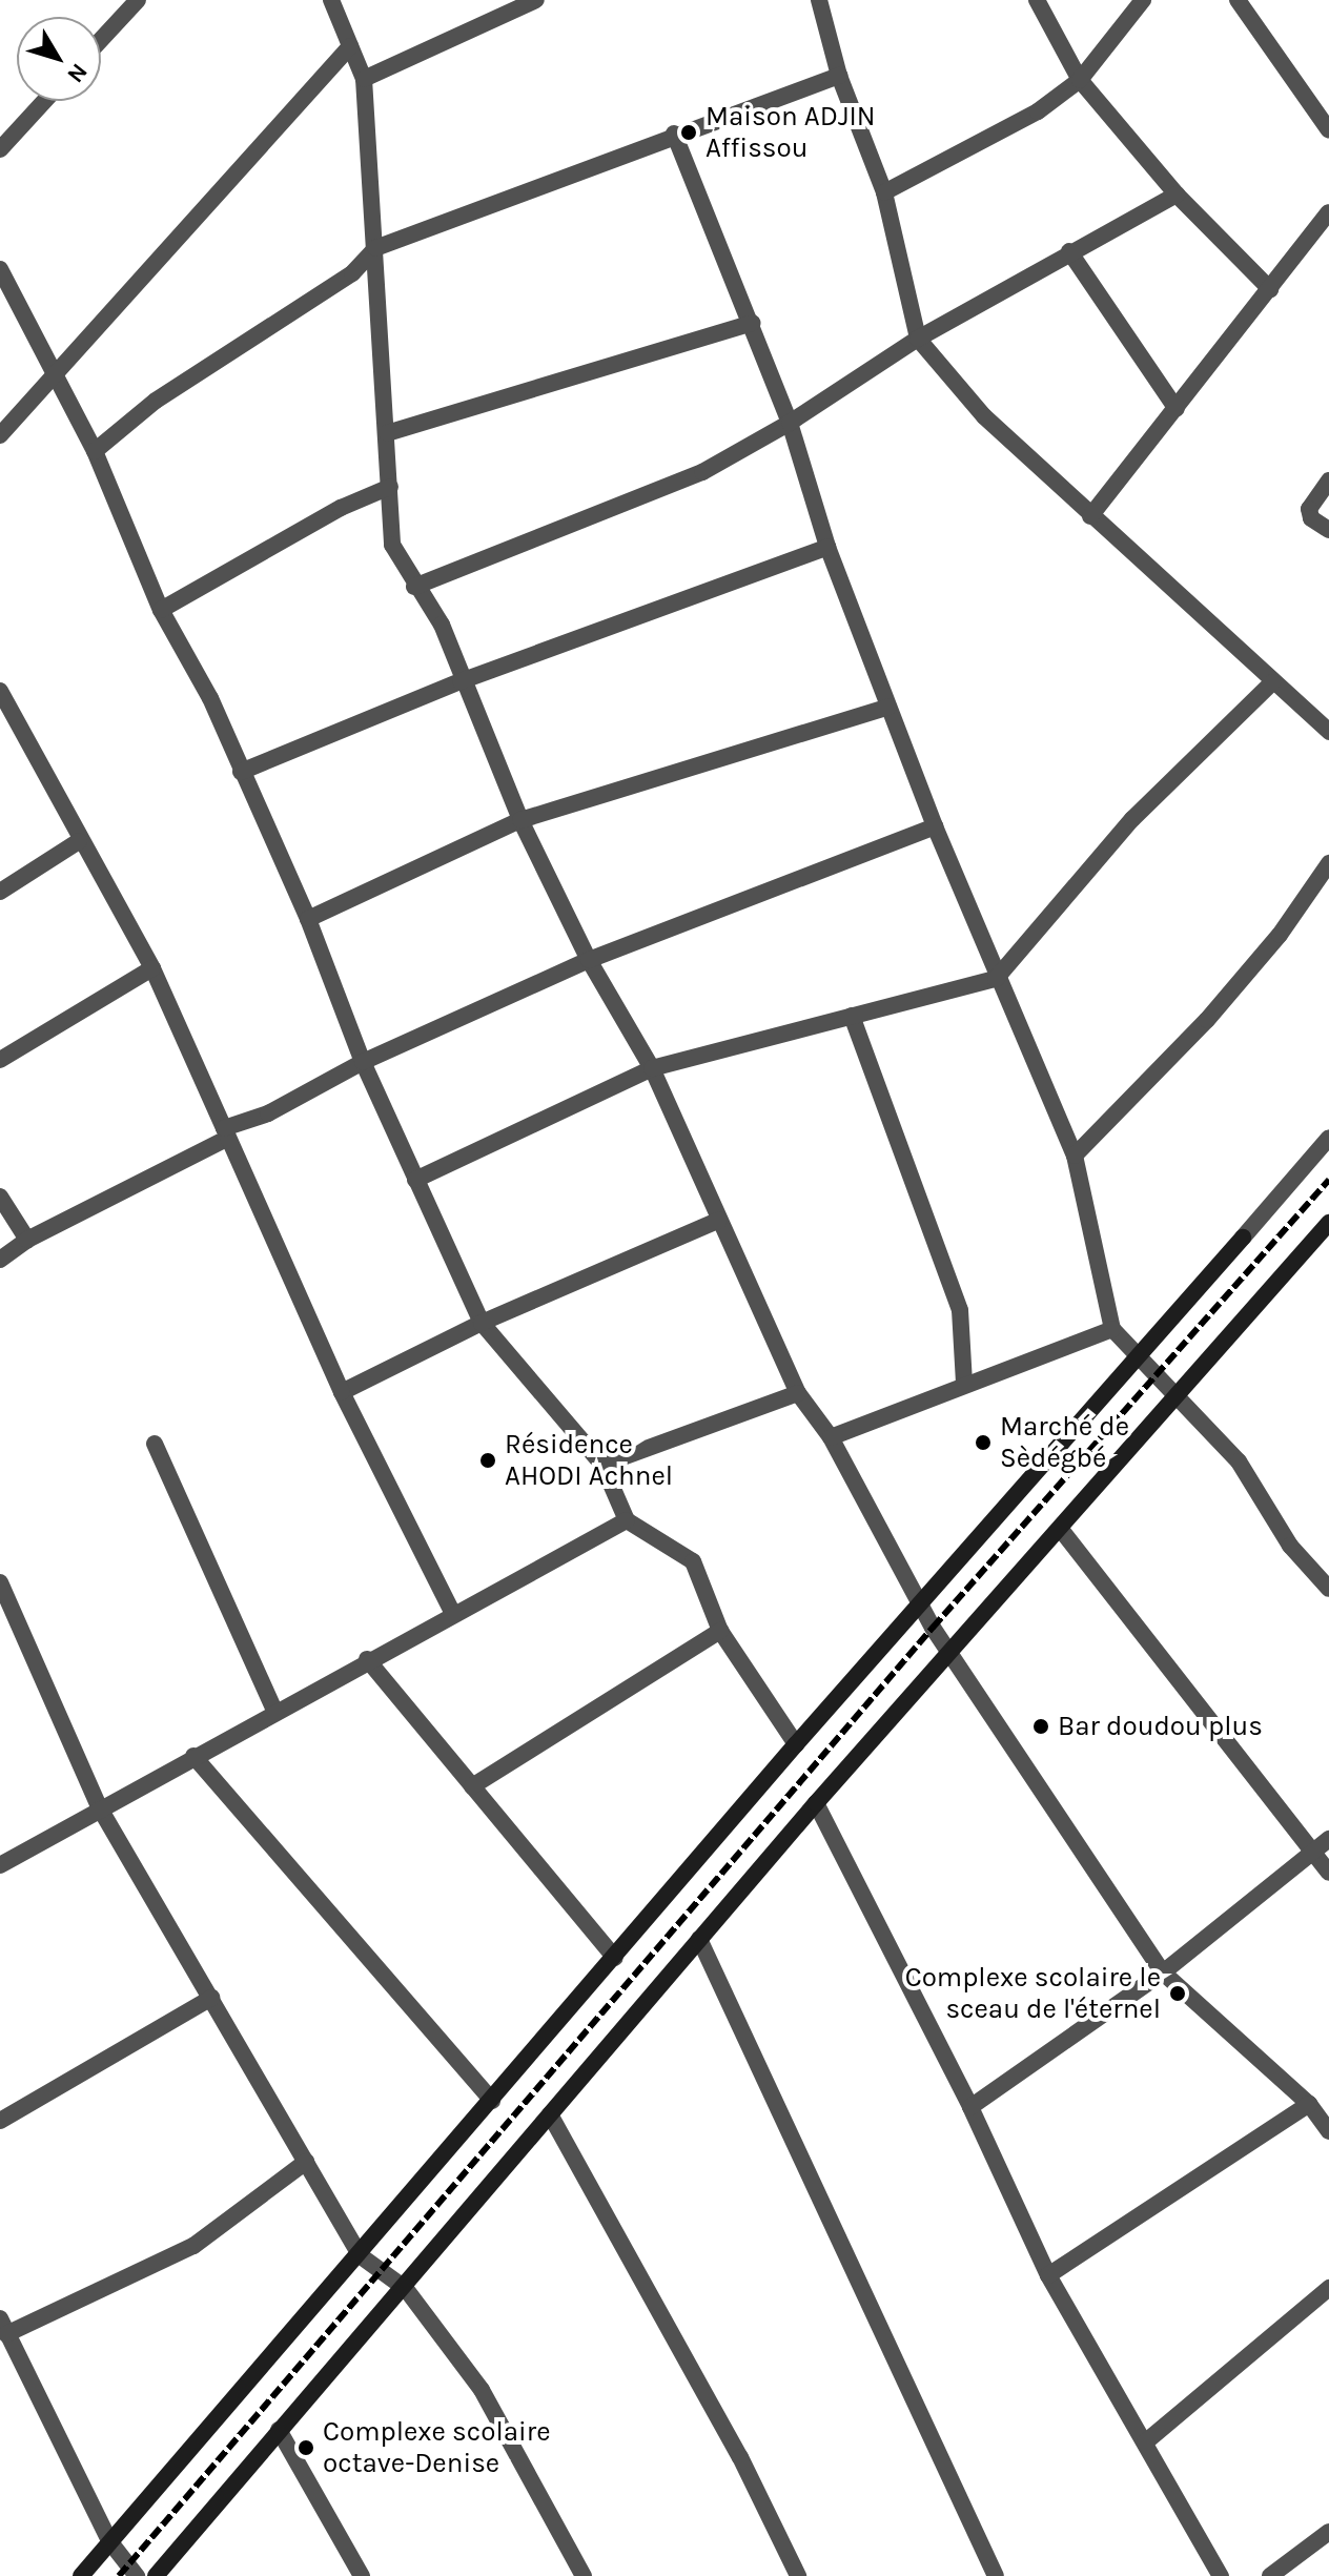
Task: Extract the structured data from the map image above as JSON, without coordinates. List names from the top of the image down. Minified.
{"places":["Maison ADJIN Affissou","Marché de Sèdégbé","Résidence AHODI Achnel","Bar doudou plus","Complexe scolaire le sceau de l'éternel","Complexe scolaire octave-Denise"],"north":"bottom right"}
